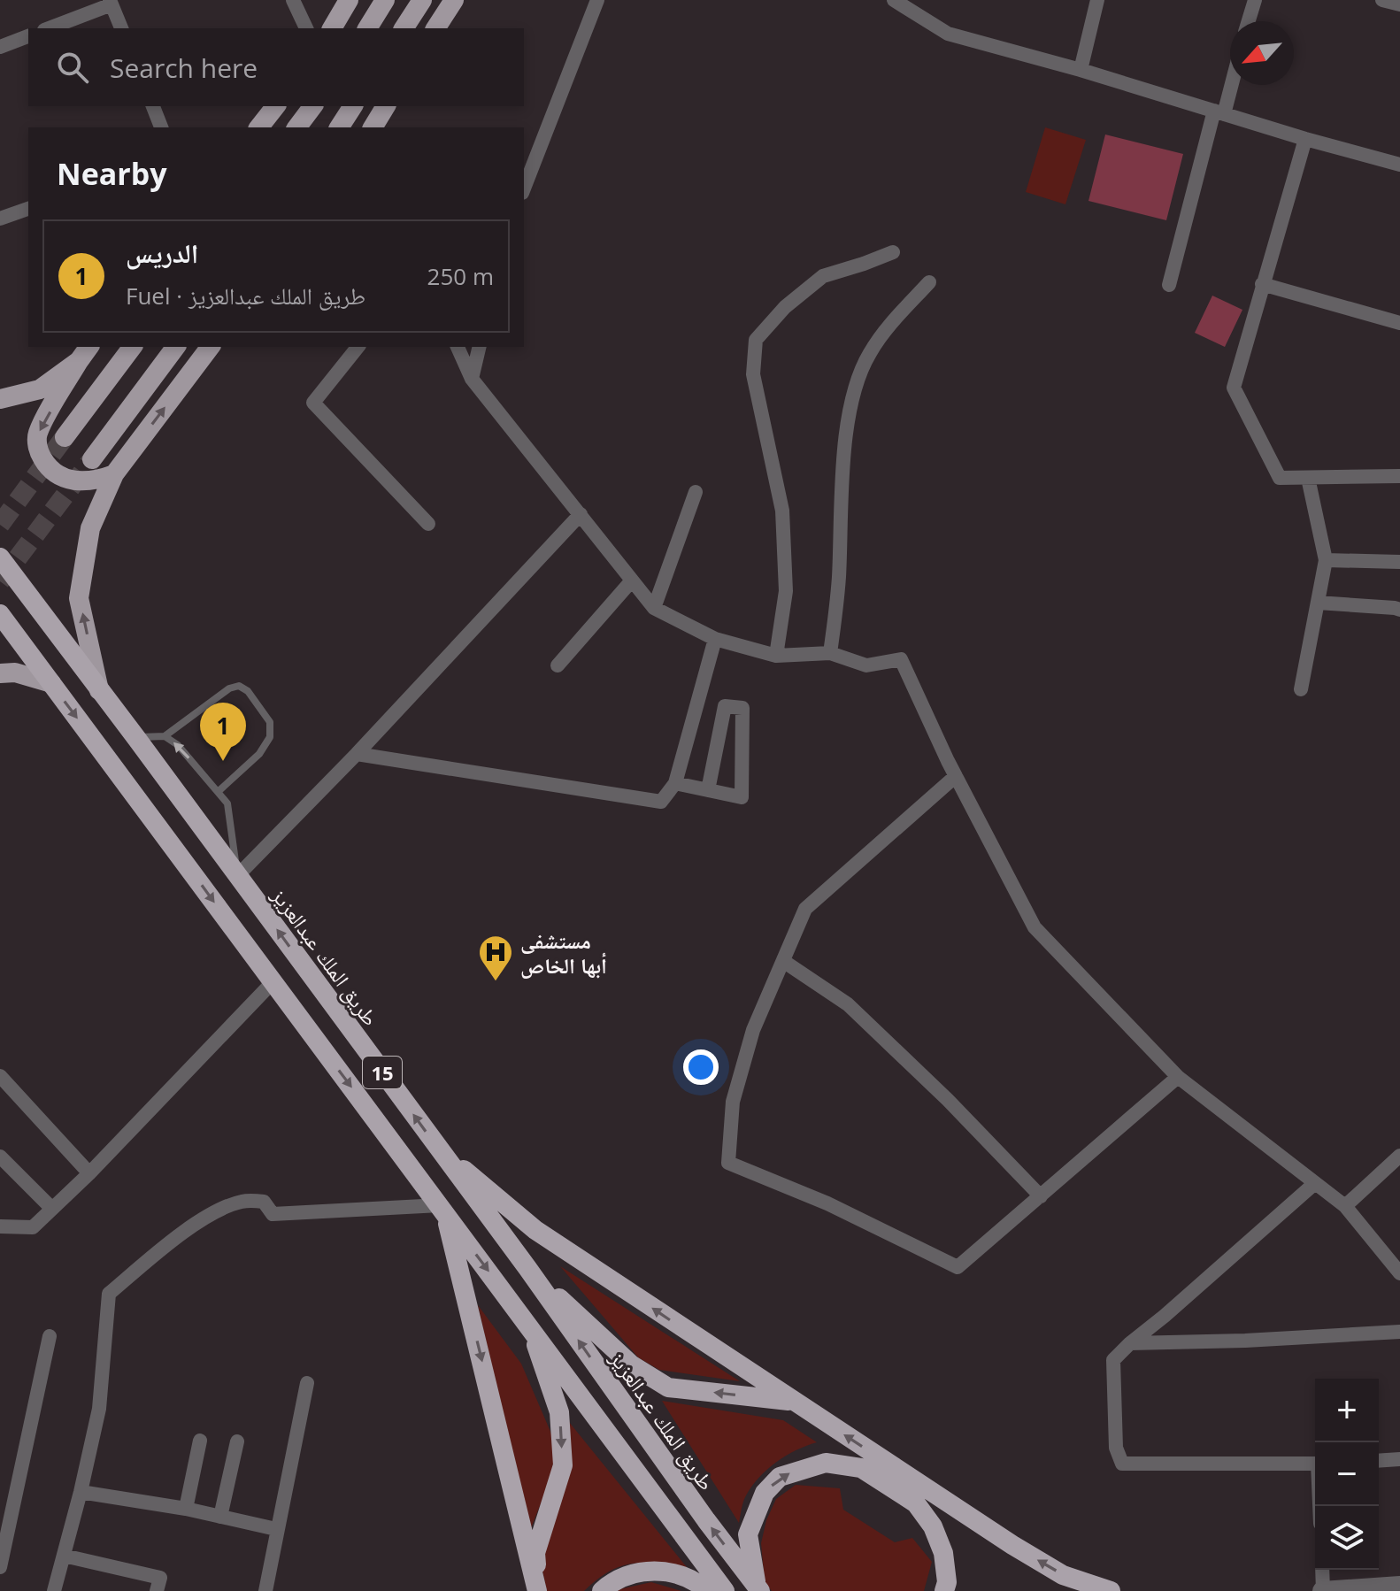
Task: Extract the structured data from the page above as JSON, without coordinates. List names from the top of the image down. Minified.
{"streets":{"highway":["طريق الملك عبدالعزيز","15"]},"places":{"hospital":["مستشفى أبها الخاص"]},"north":"bottom left","page":{"search":"Search here","heading":"Nearby","list":[{"mark":"1","name":"الدريس","note":"Fuel · طريق الملك عبدالعزيز","value":"250 m"}],"pins":"1","map_buttons":["+","−"]}}
